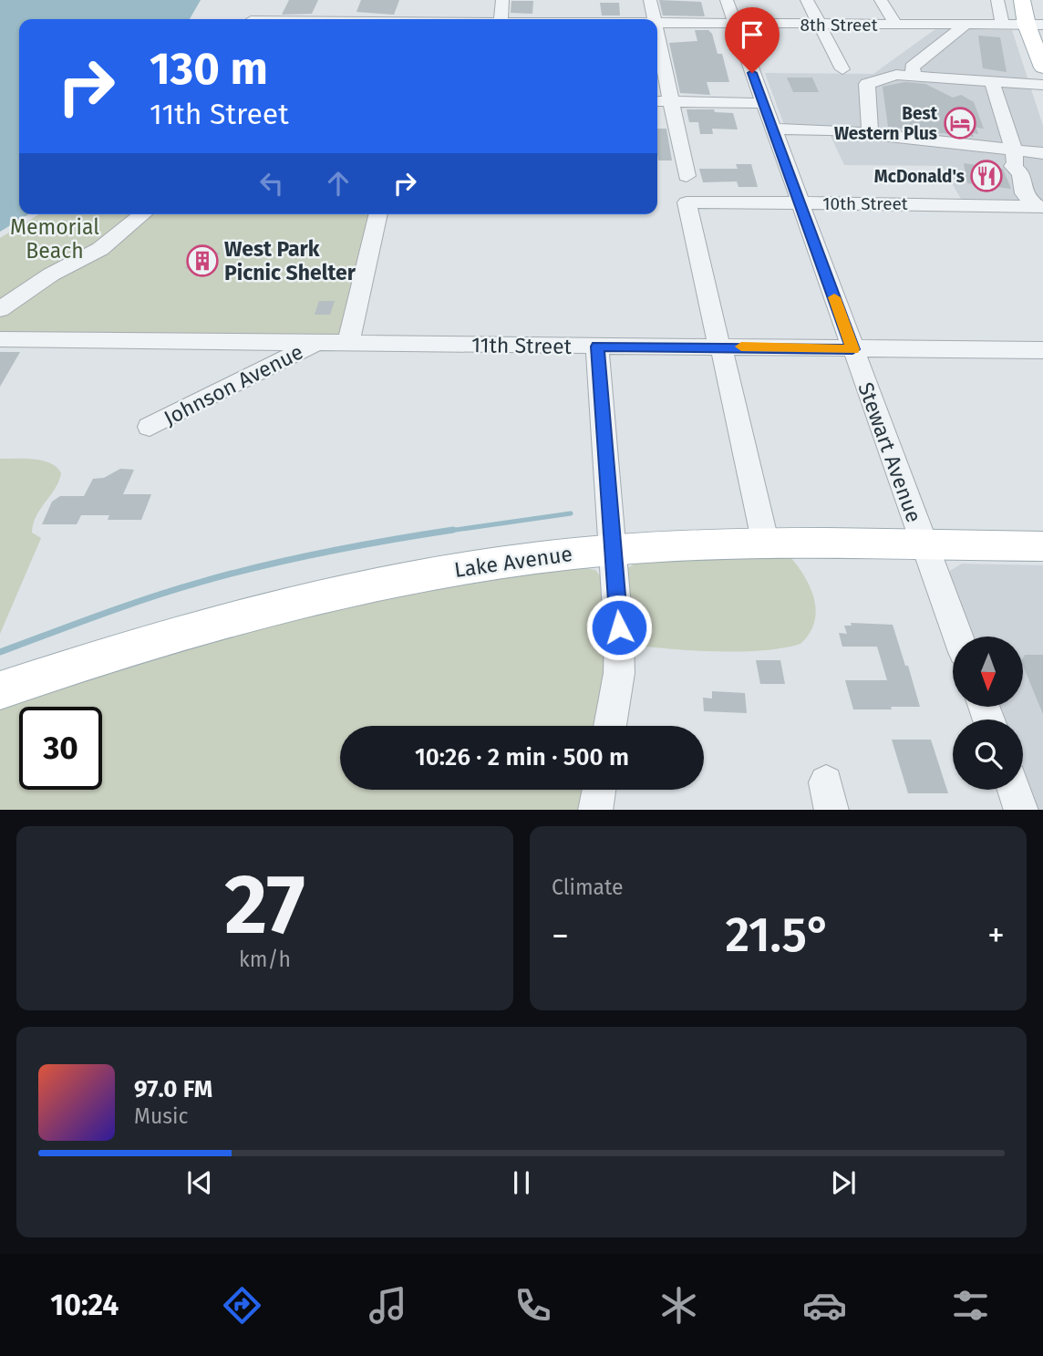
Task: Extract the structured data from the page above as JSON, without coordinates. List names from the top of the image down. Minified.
{"streets":{"main road":["Lake Avenue"],"street":["8th Street","10th Street","11th Street","Johnson Avenue","Stewart Avenue"]},"crossings":[["8th Street","Stewart Avenue"],["10th Street","Stewart Avenue"],["11th Street","Johnson Avenue"],["11th Street","Stewart Avenue"],["Stewart Avenue","Lake Avenue"]],"parks":["Memorial Beach"],"places":{"hotel":["Best Western Plus"],"restaurant":["McDonald's"],"building":["West Park Picnic Shelter"]},"north":"bottom","page":{"turn":["130 m","11th Street"],"limit":"30","trip":"10:26 · 2 min · 500 m","tile":[["27","km/h"],"Climate"],"heat":["−","21.5°","+"],"song":["97.0 FM","Music"],"tabs":"10:24"}}
